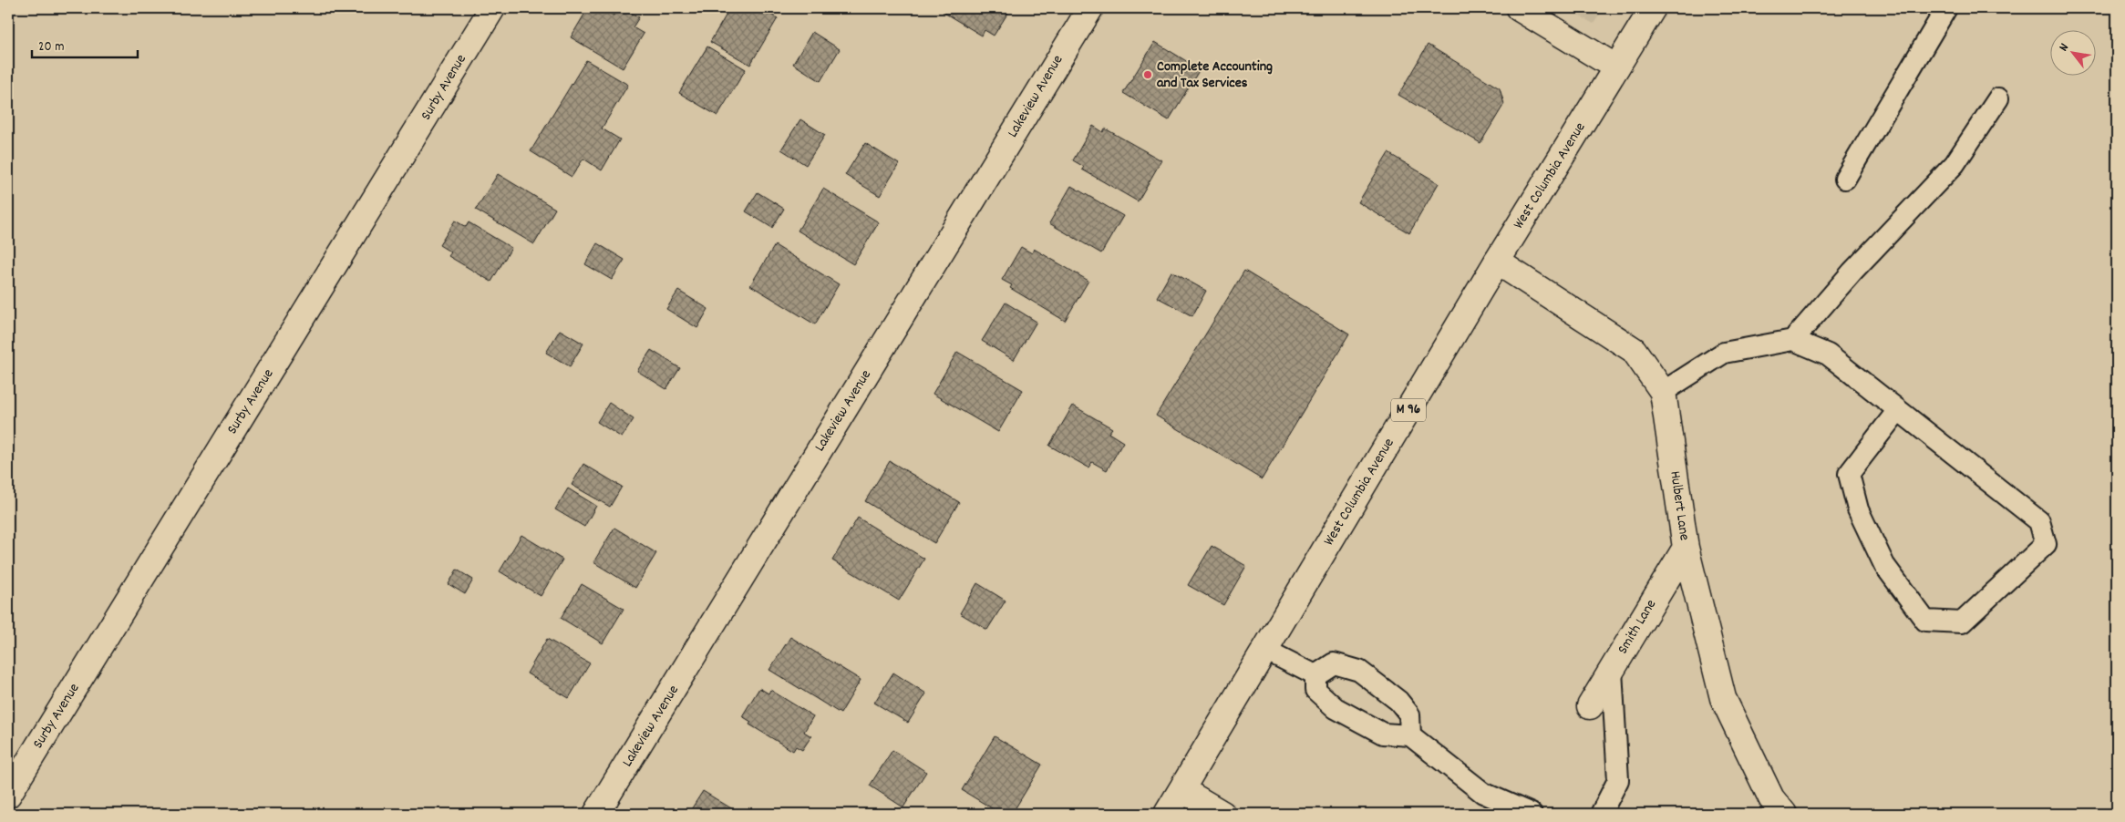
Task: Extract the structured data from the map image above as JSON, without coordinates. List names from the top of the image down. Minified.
{"streets":{"street":["Surby Avenue","Lakeview Avenue","West Columbia Avenue","M 96","Hulbert Lane","Smith Lane"]},"crossings":[["West Columbia Avenue","Hulbert Lane"],["Hulbert Lane","Smith Lane"]],"places":["Complete Accounting and Tax Services"],"scale_bar":"20 m","north":"top left"}
